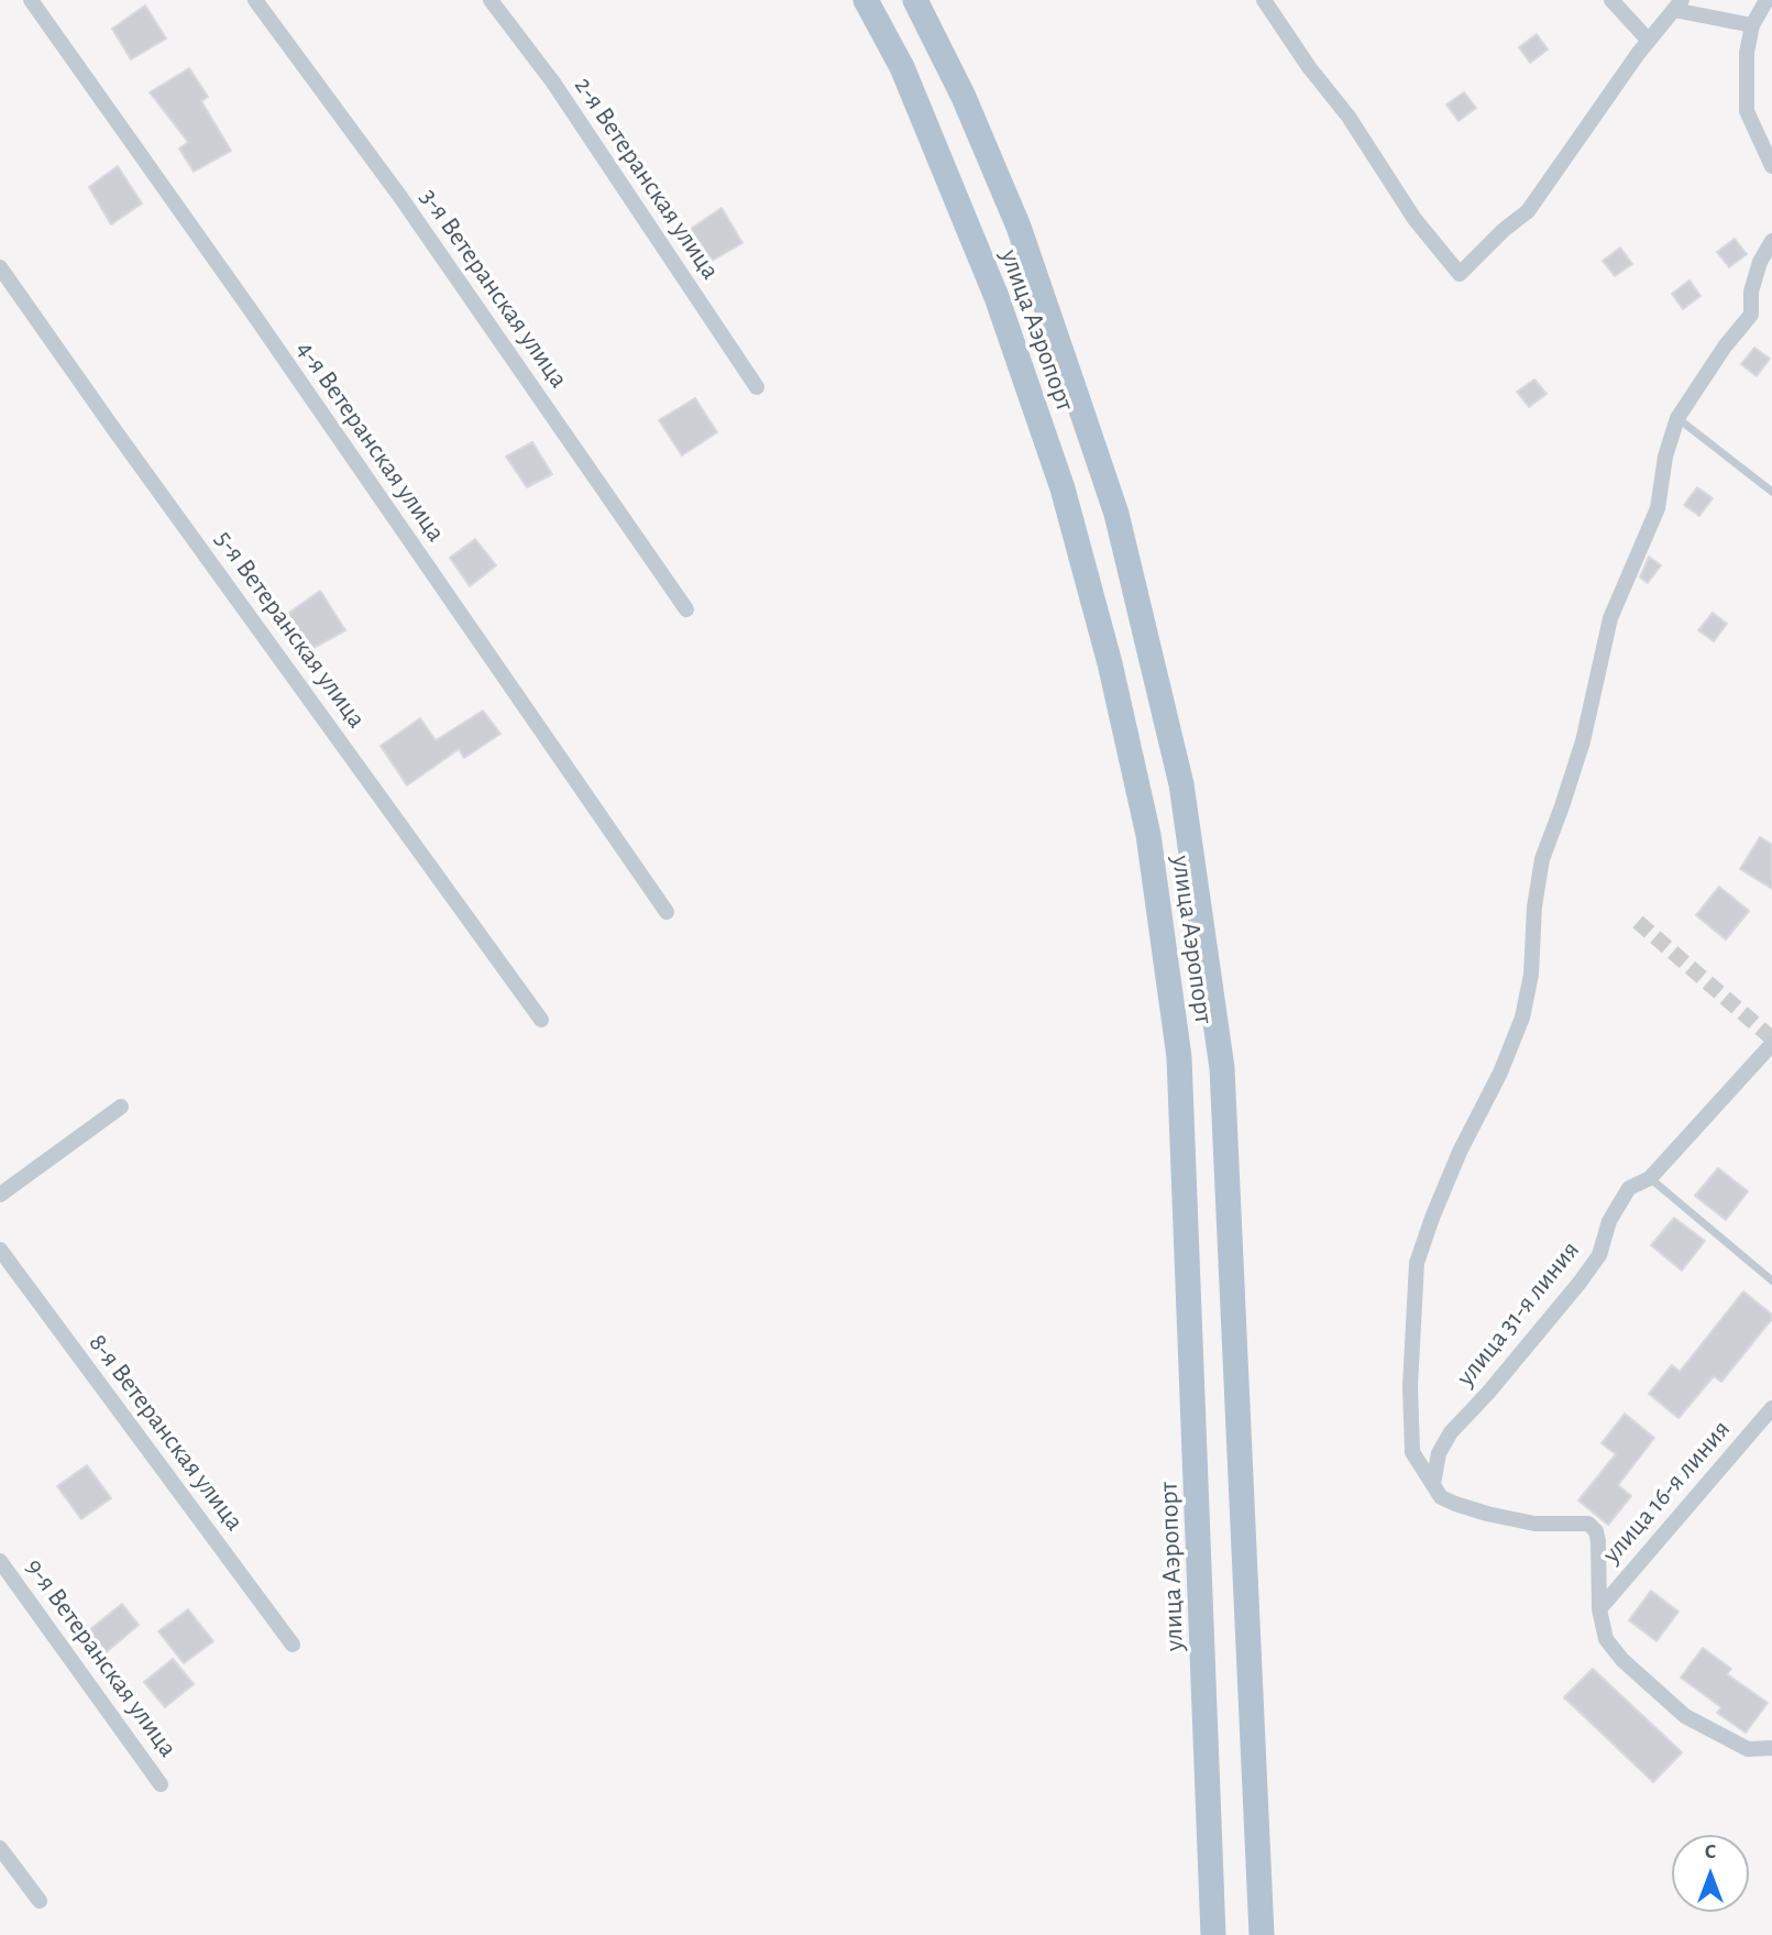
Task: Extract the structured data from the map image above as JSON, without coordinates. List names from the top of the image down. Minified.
{"streets":{"main road":["улица Аэропорт"],"street":["2-я Ветеранская улица","3-я Ветеранская улица","4-я Ветеранская улица","5-я Ветеранская улица","улица 31-я линия","8-я Ветеранская улица","улица 16-я линия","9-я Ветеранская улица"]},"north":"top"}
